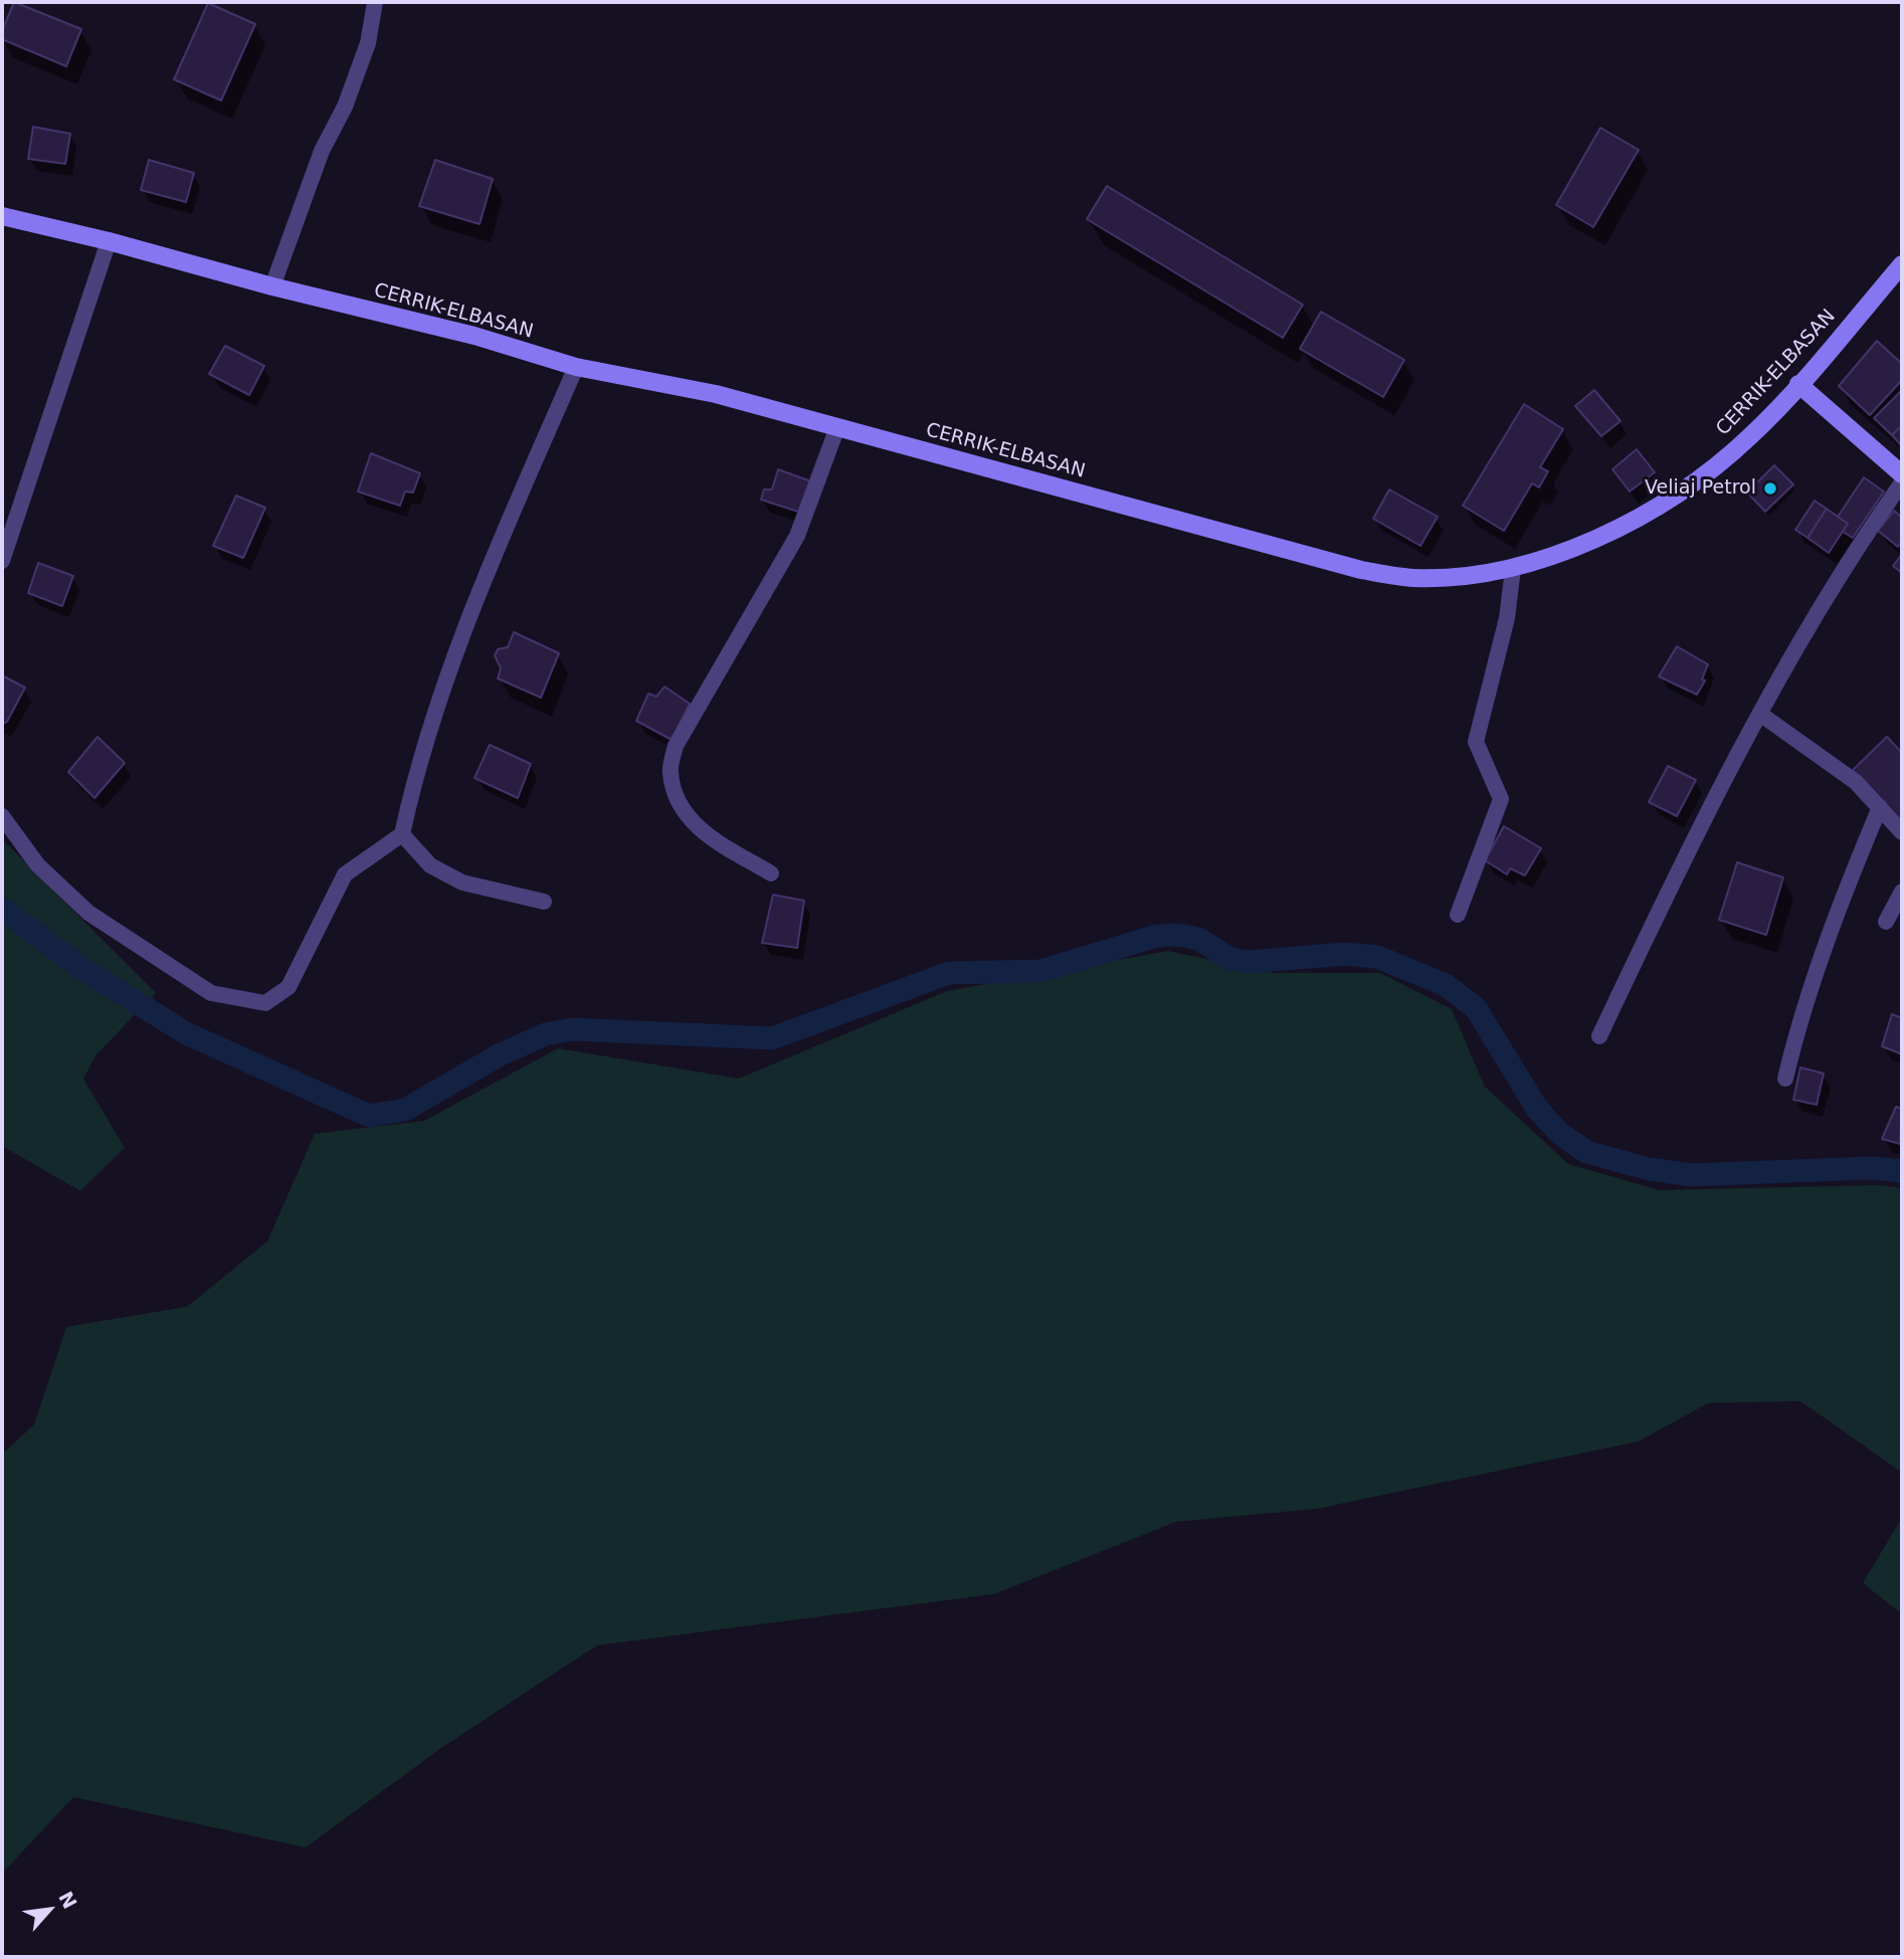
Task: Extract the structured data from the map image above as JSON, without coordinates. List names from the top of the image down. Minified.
{"streets":{"main road":["CERRIK-ELBASAN"]},"places":["Veliaj Petrol"],"north":"top right"}
